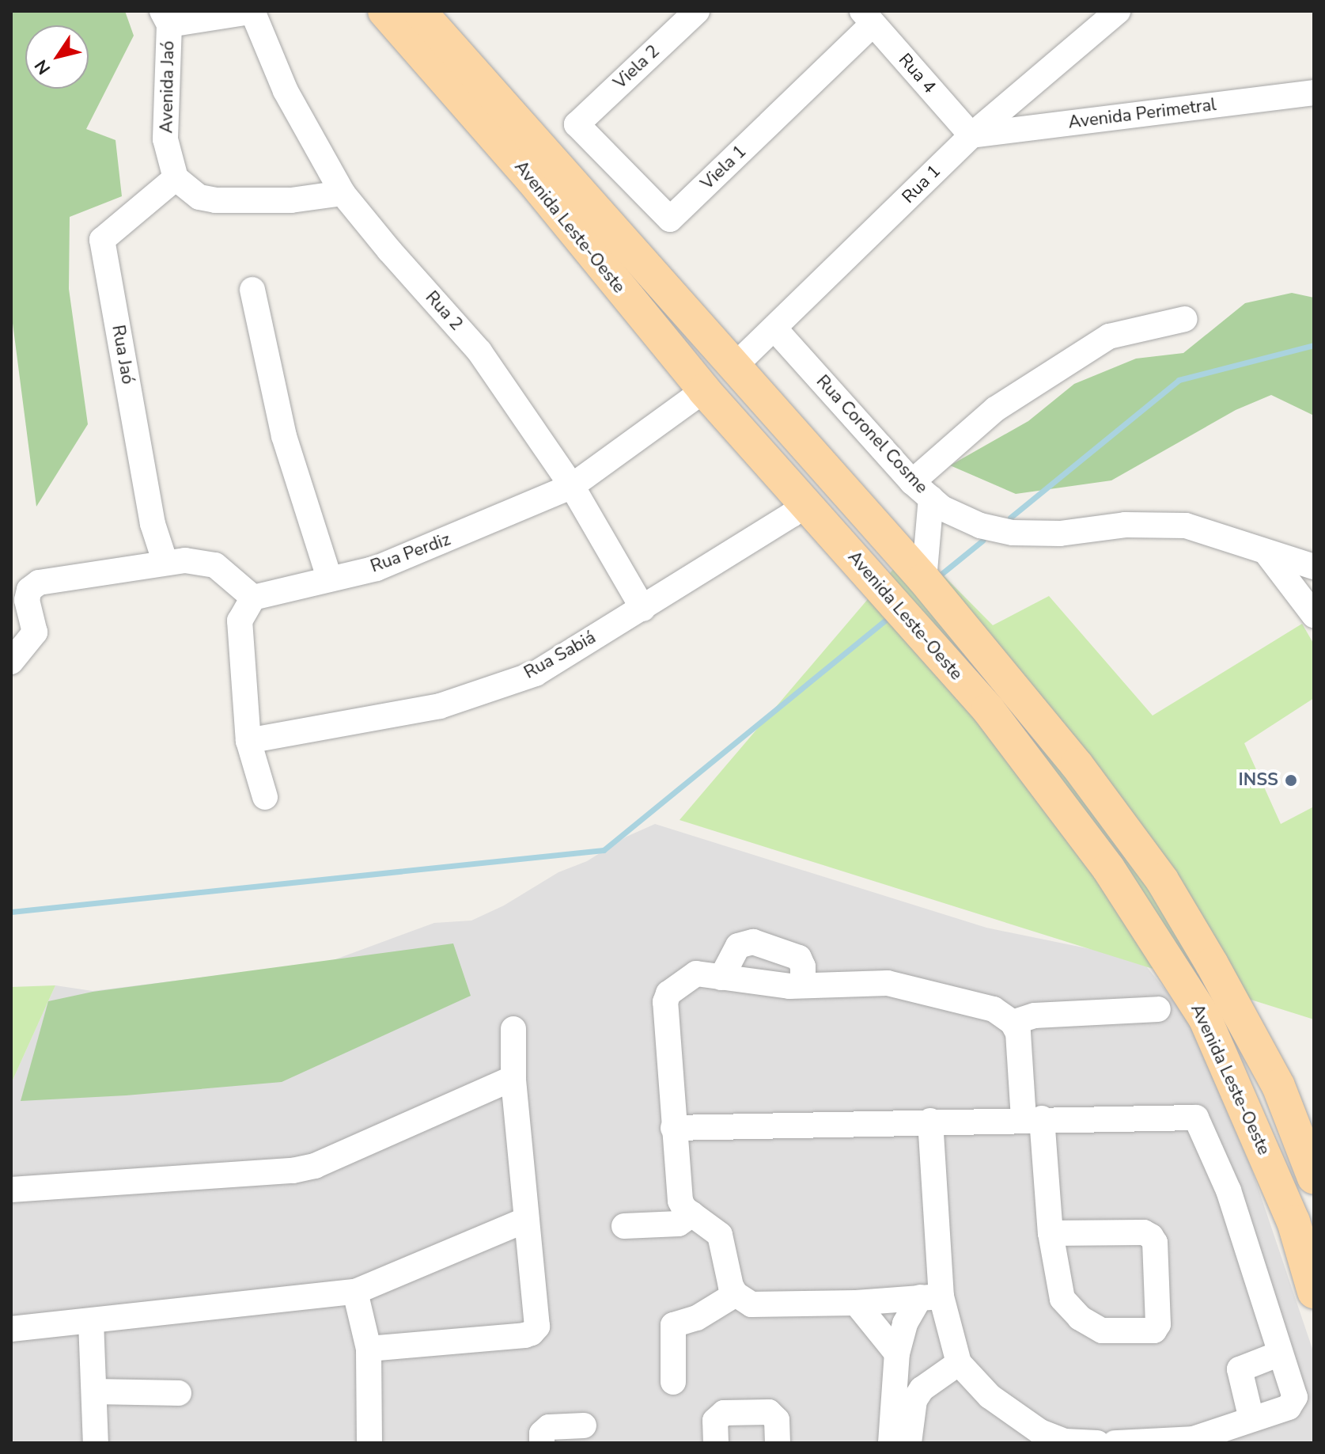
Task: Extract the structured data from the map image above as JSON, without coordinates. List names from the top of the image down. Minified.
{"streets":{"main road":["Avenida Leste-Oeste"],"street":["Viela 2","Rua 4","Avenida Jaó","Avenida Perimetral","Viela 1","Rua 1","Rua 2","Rua Jaó","Rua Coronel Cosme","Rua Perdiz","Rua Sabiá"]},"crossings":[["Viela 2","Viela 1"],["Rua 4","Avenida Perimetral"],["Rua 4","Viela 1"],["Rua 4","Rua 1"],["Avenida Jaó","Rua Jaó"],["Avenida Perimetral","Rua 1"],["Rua 1","Avenida Leste-Oeste"],["Rua 1","Rua Coronel Cosme"],["Avenida Leste-Oeste","Rua Perdiz"],["Avenida Leste-Oeste","Rua Sabiá"],["Rua 2","Rua Perdiz"],["Rua 2","Rua Sabiá"]],"places":["INSS"],"north":"bottom left"}
